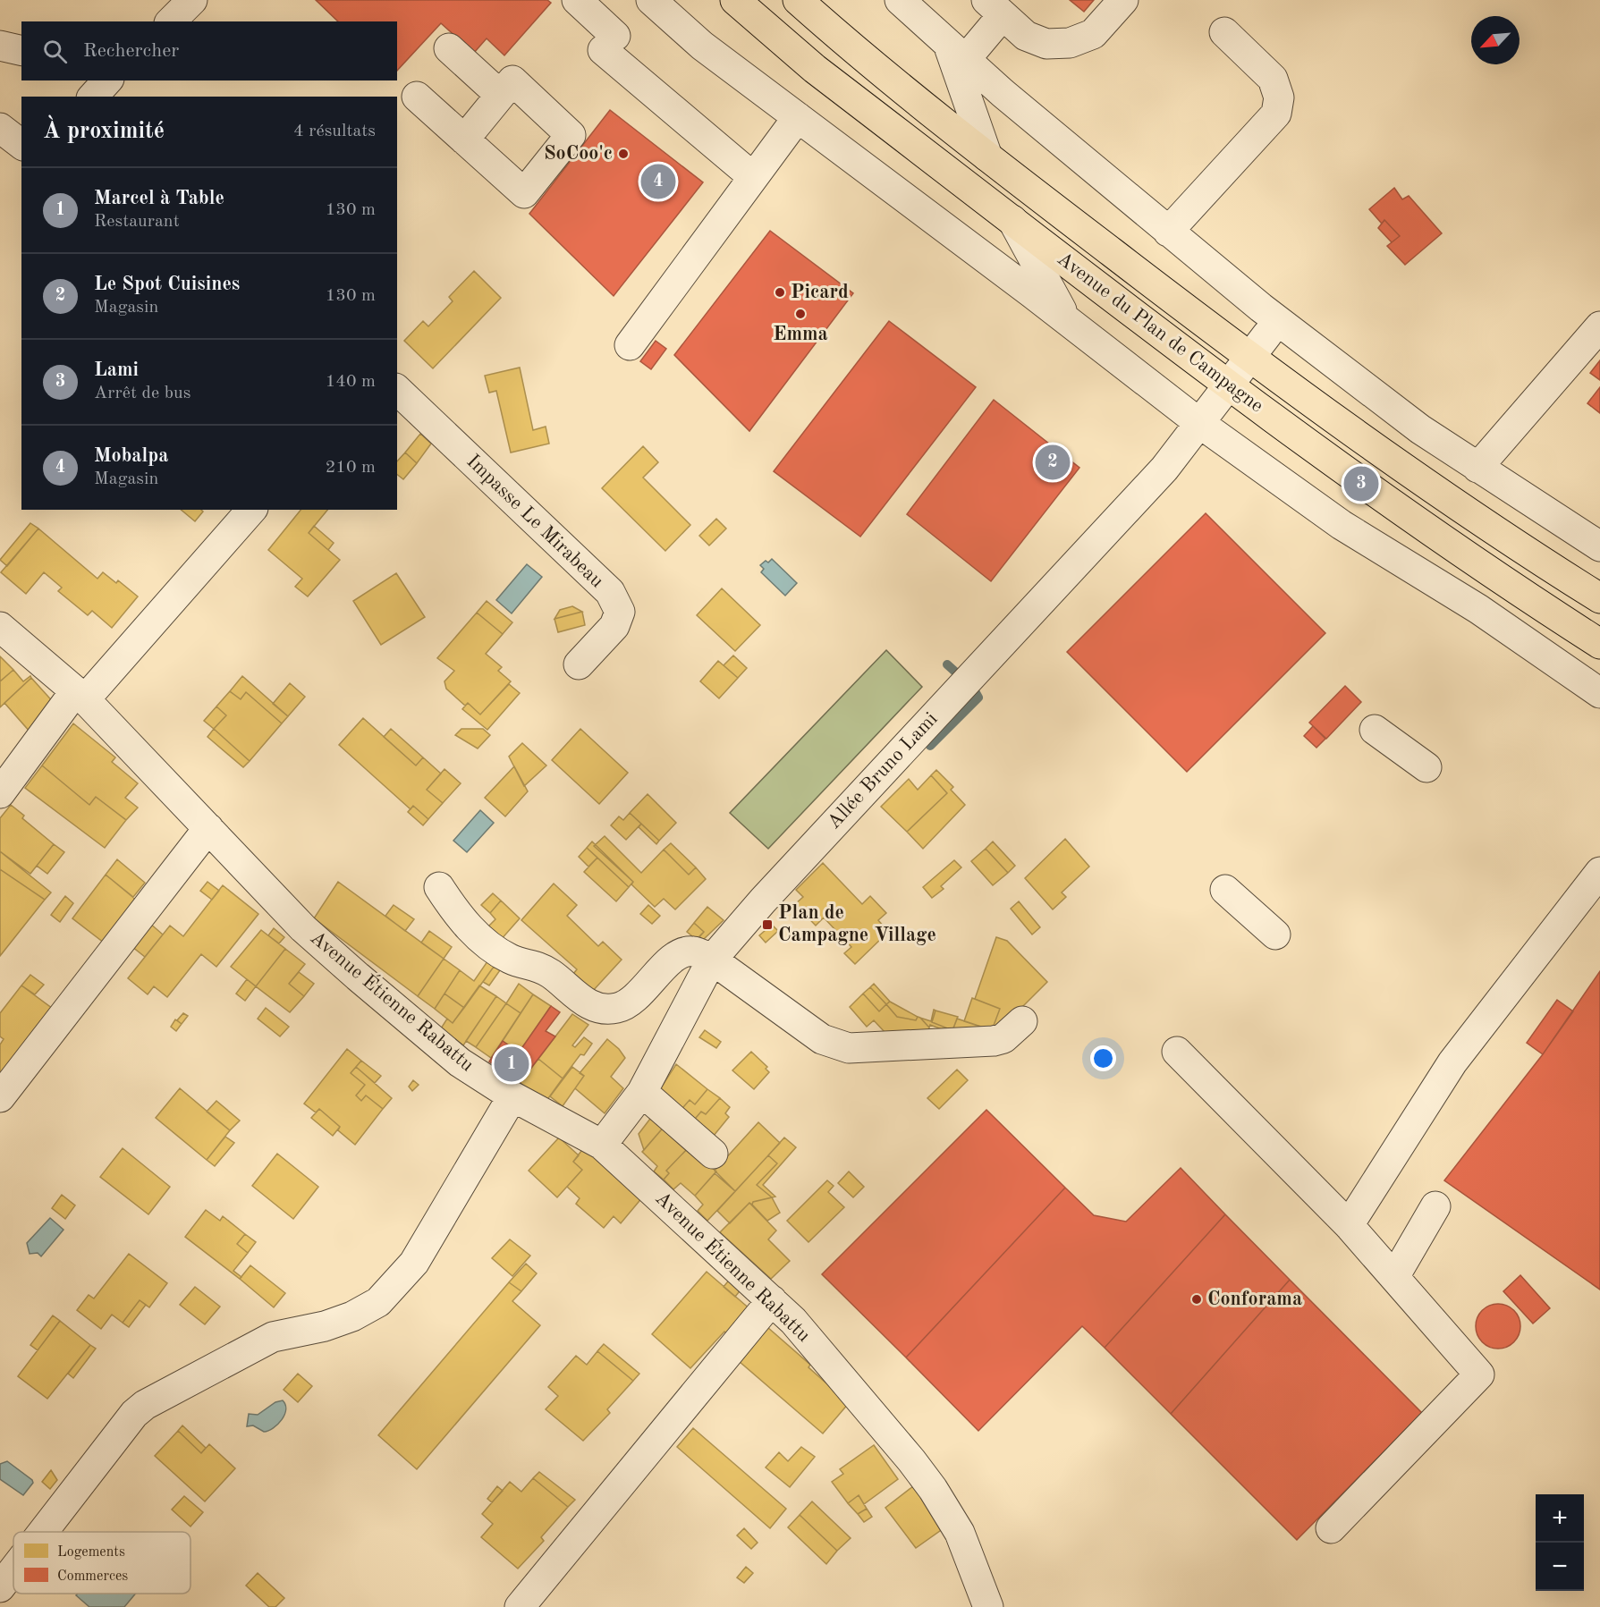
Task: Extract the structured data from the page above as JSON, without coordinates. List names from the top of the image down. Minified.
{"streets":{"main road":["Avenue du Plan de Campagne"],"street":["Impasse Le Mirabeau","Allée Bruno Lami","Avenue Étienne Rabattu"]},"crossings":[["Avenue du Plan de Campagne","Allée Bruno Lami"],["Allée Bruno Lami","Avenue Étienne Rabattu"]],"places":{"other":["SoCoo'c","Picard","Emma","Conforama"],"transit":["Plan de Campagne Village"]},"legend":["Logements","Commerces"],"north":"bottom left","page":{"search":"Rechercher","heading":["À proximité","4 résultats"],"pins":["4","2","3","1"],"list":[{"mark":"1","name":"Marcel à Table","note":"Restaurant","value":"130 m"},{"mark":"2","name":"Le Spot Cuisines","note":"Magasin","value":"130 m"},{"mark":"3","name":"Lami","note":"Arrêt de bus","value":"140 m"},{"mark":"4","name":"Mobalpa","note":"Magasin","value":"210 m"}],"map_buttons":["+","−"]}}
